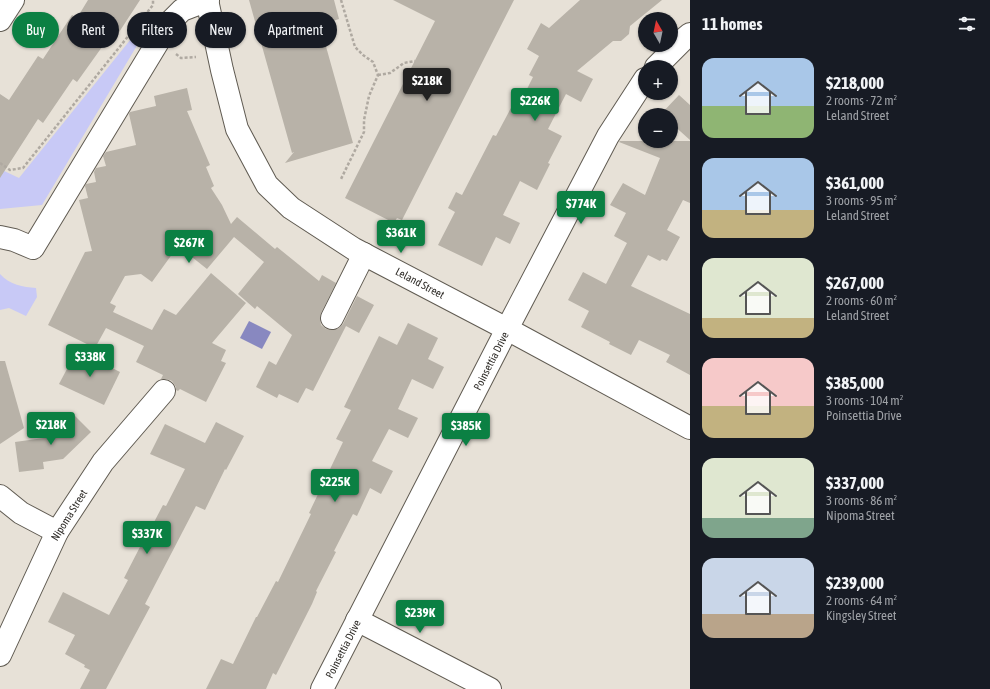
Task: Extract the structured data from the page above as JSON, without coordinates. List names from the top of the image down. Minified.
{"streets":{"street":["Leland Street","Poinsettia Drive","Nipoma Street"]},"crossings":[["Leland Street","Poinsettia Drive"]],"north":"top","page":{"heading":"11 homes","map_buttons":["+","−"],"chip":["Buy","Rent","Filters","New","Apartment"],"list":[{"name":"$218,000","note":"2 rooms · 72 m² · Leland Street"},{"name":"$361,000","note":"3 rooms · 95 m² · Leland Street"},{"name":"$267,000","note":"2 rooms · 60 m² · Leland Street"},{"name":"$385,000","note":"3 rooms · 104 m² · Poinsettia Drive"},{"name":"$337,000","note":"3 rooms · 86 m² · Nipoma Street"},{"name":"$239,000","note":"2 rooms · 64 m² · Kingsley Street"}],"price":["$218K","$226K","$774K","$361K","$267K","$338K","$218K","$385K","$225K","$337K","$239K"]}}
